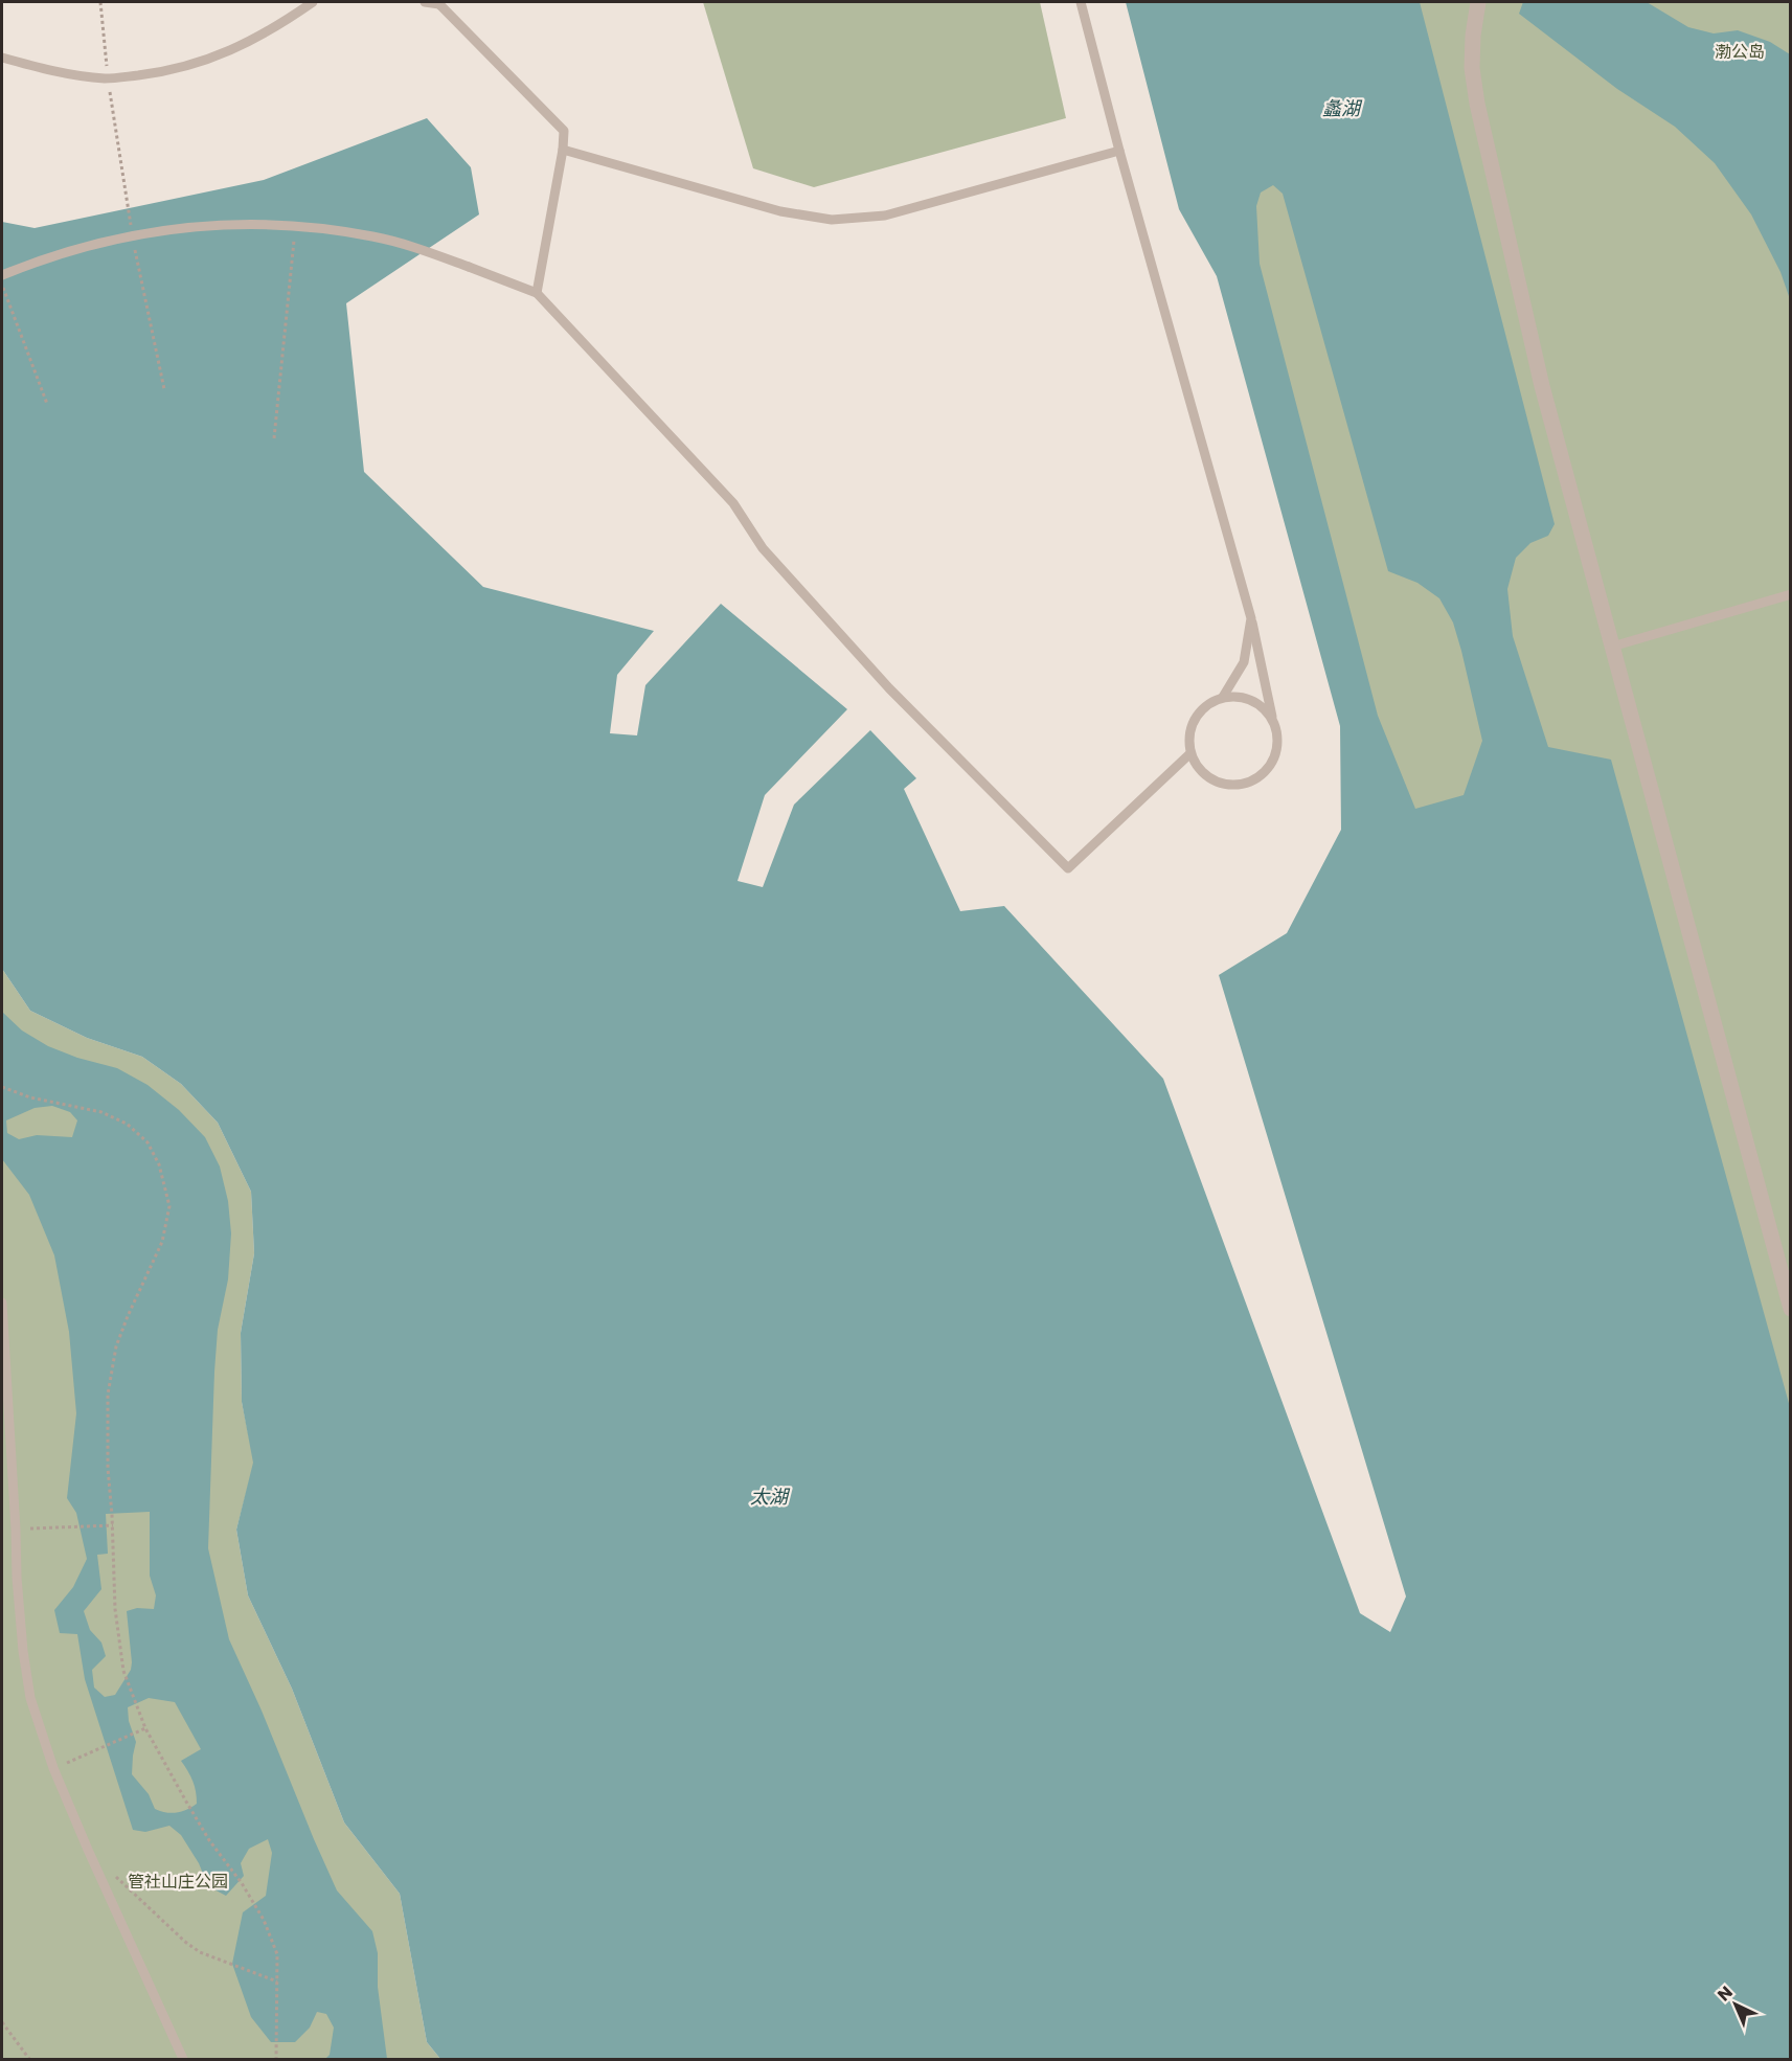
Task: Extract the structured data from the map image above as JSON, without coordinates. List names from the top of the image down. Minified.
{"water":["蠡湖","太湖"],"parks":["渤公岛","管社山庄公园"],"north":"top left"}
